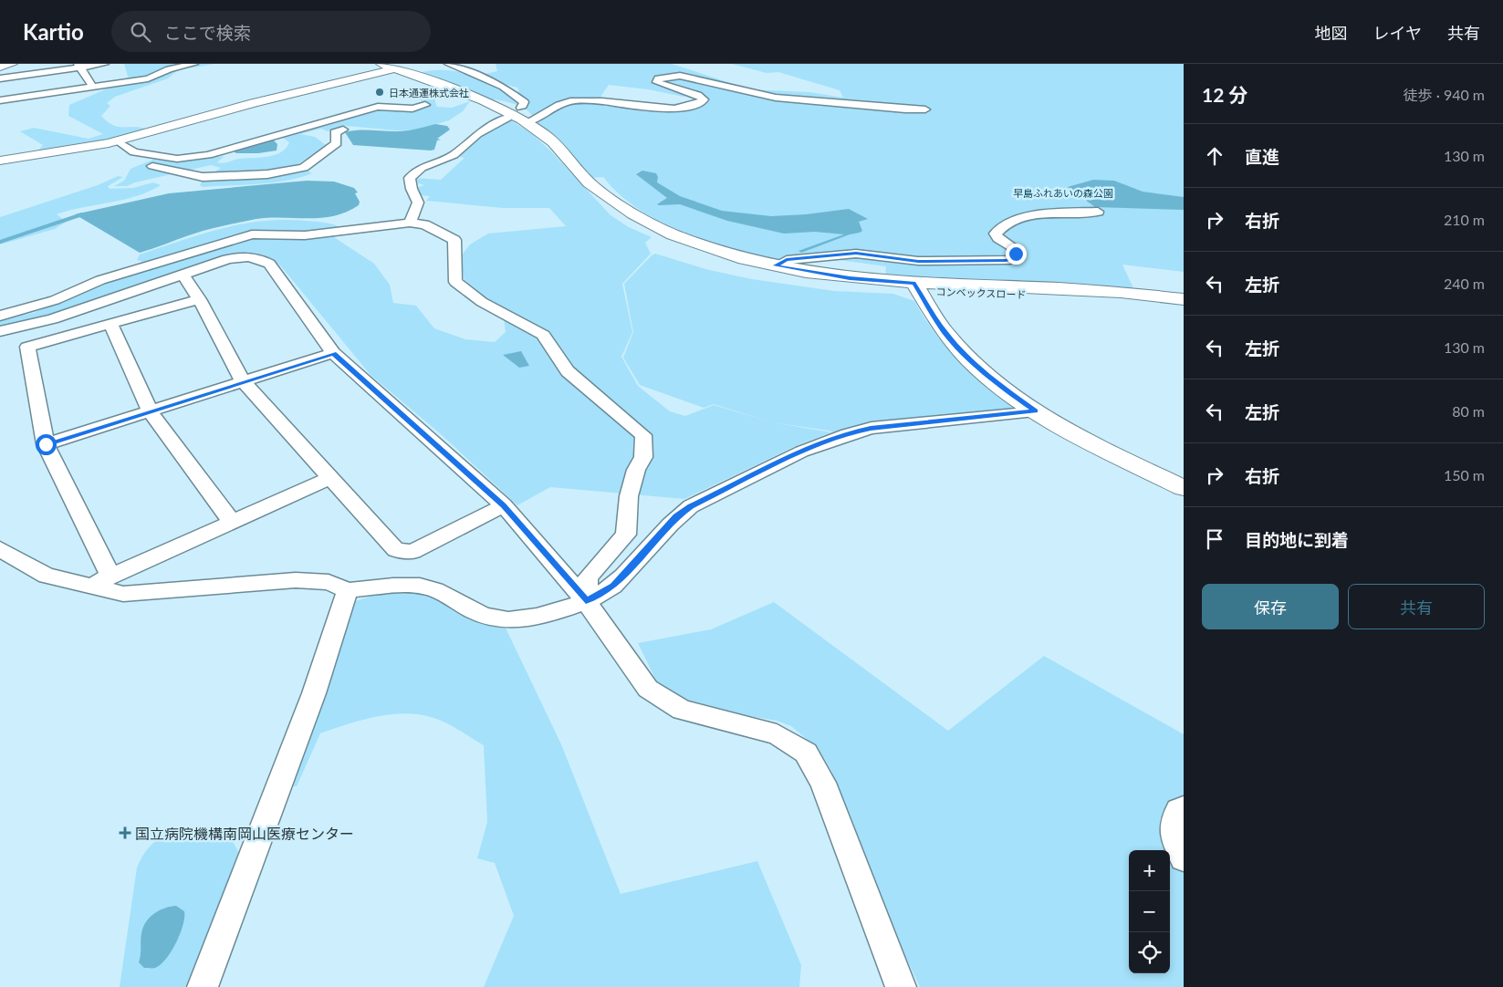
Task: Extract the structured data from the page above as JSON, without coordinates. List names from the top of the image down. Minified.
{"streets":{"street":["コンベックスロード"]},"parks":["早島ふれあいの森公園"],"places":{"other":["日本通運株式会社"],"health":["国立病院機構南岡山医療センター"]},"page":{"header":"Kartio","search":"ここで検索","nav":["地図","レイヤ","共有"],"heading":["12 分","徒歩 · 940 m"],"list":[["直進","130 m"],["右折","210 m"],["左折","240 m"],["左折","130 m"],["左折","80 m"],["右折","150 m"],"目的地に到着"],"buttons":["保存","共有"],"map_buttons":["+","−"]}}
